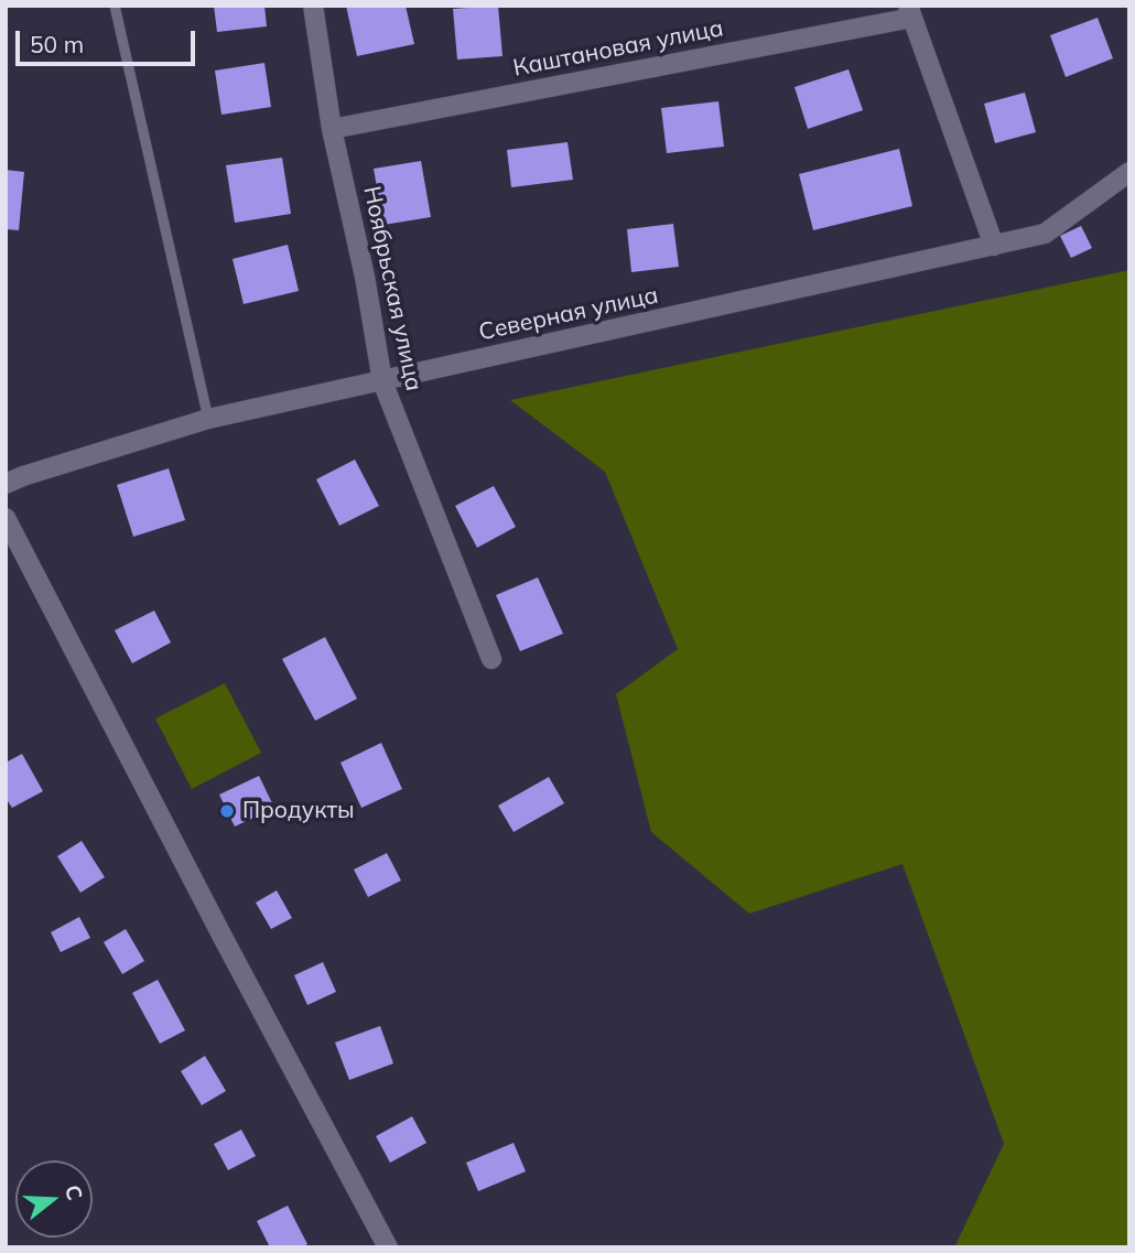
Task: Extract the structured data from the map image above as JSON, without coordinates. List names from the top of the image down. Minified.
{"streets":{"street":["Каштановая улица","Ноябрьская улица","Северная улица"]},"crossings":[["Каштановая улица","Ноябрьская улица"],["Ноябрьская улица","Северная улица"]],"places":["Продукты"],"scale_bar":"50 m","north":"right"}
